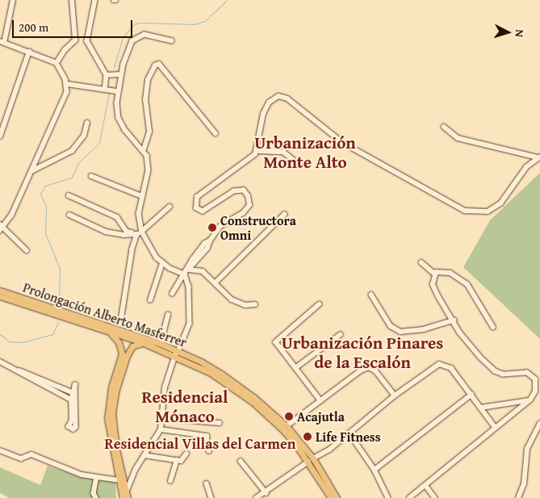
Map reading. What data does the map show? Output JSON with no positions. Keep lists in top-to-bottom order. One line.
{"streets":{"main road":["Prolongación Alberto Masferrer"]},"districts":["Urbanización Monte Alto","Urbanización Pinares de la Escalón","Residencial Mónaco","Residencial Villas del Carmen"],"places":["Constructora Omni","Acajutla","Life Fitness"],"scale_bar":"200 m","north":"right"}
